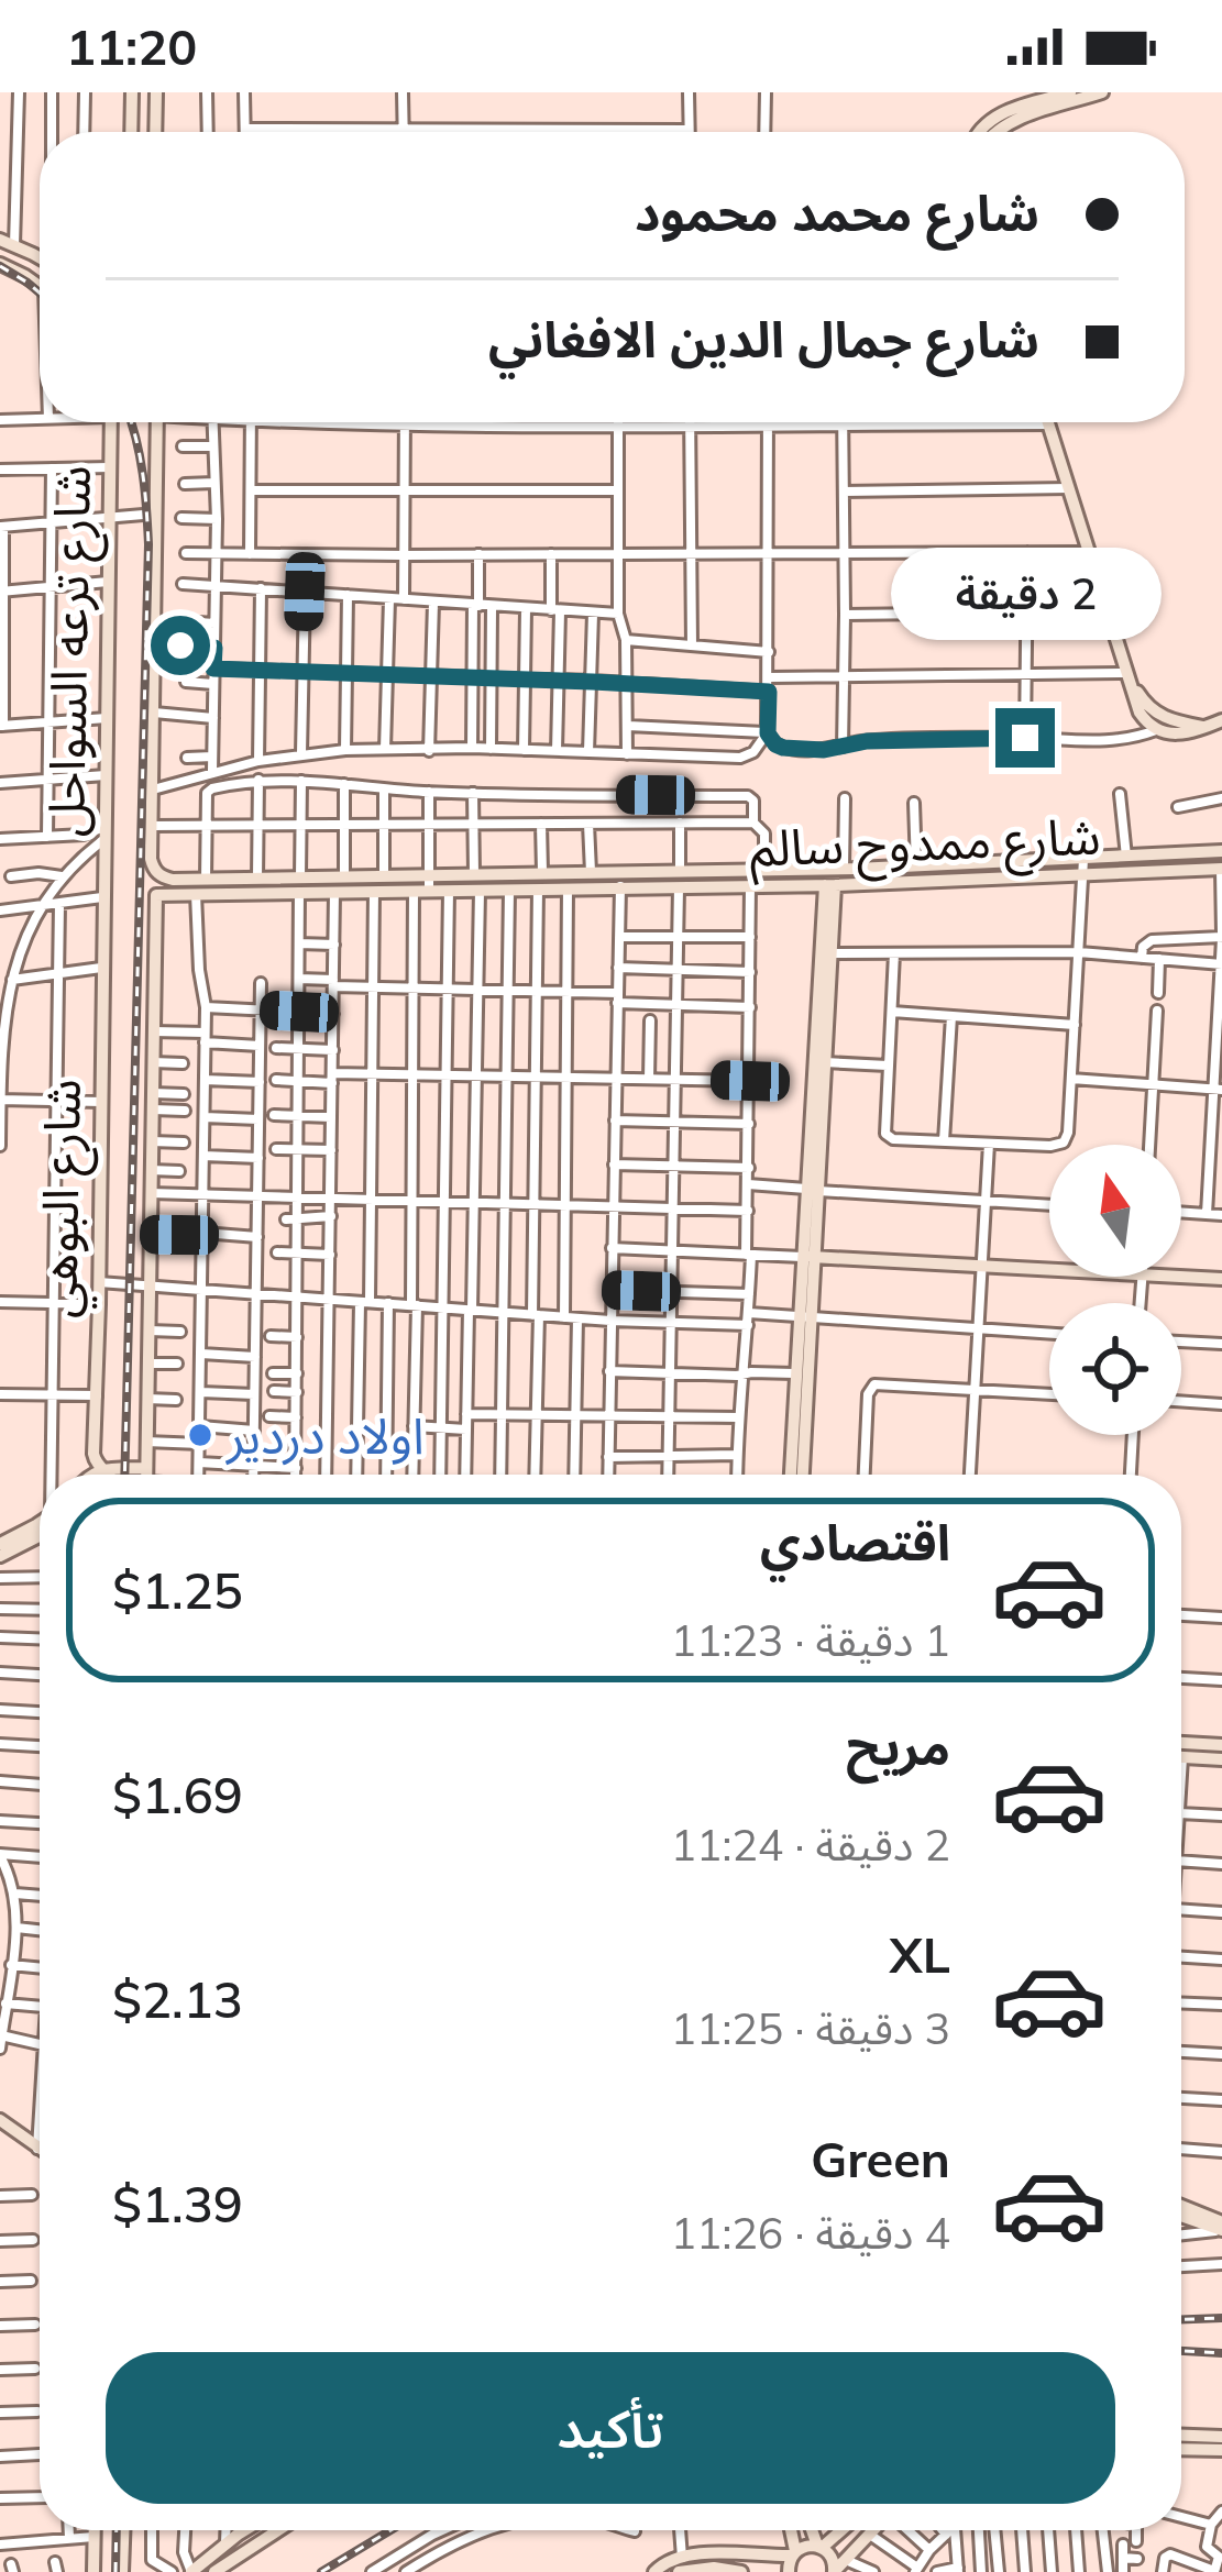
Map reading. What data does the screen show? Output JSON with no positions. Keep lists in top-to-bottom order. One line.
{"streets":{"main road":["شارع ترعه السواحل","شارع ممدوح سالم","شارع البوهي"]},"crossings":[["شارع ترعه السواحل","شارع ممدوح سالم"],["شارع ترعه السواحل","شارع البوهي"],["شارع ممدوح سالم","شارع البوهي"]],"places":["اولاد دردير"],"north":"top","page":{"status":"11:20","banner":["شارع محمد محمود","شارع جمال الدين الافغاني"],"bubble":"2 دقيقة","list":[{"name":"اقتصادي","note":"1 دقيقة · 11:23","value":"$1.25"},{"name":"مريح","note":"2 دقيقة · 11:24","value":"$1.69"},{"name":"XL","note":"3 دقيقة · 11:25","value":"$2.13"},{"name":"Green","note":"4 دقيقة · 11:26","value":"$1.39"}],"buttons":"تأكيد"}}
